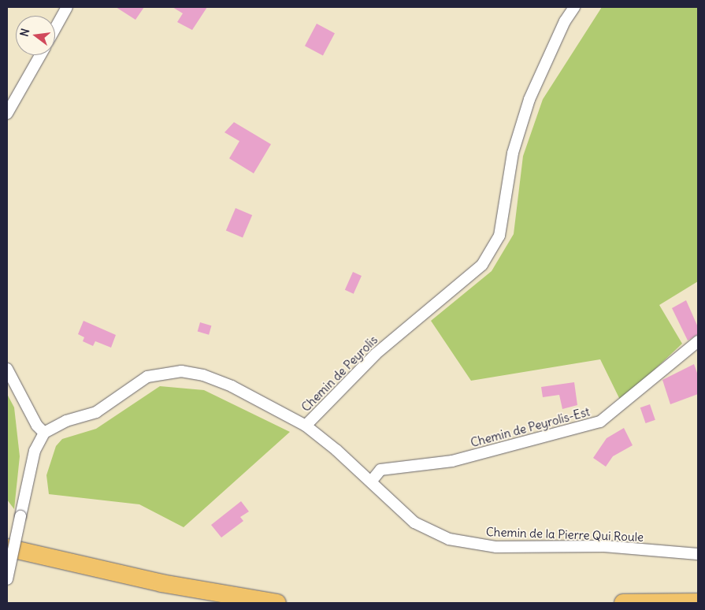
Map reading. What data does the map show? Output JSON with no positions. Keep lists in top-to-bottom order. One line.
{"streets":{"street":["Chemin de Peyrolis","Chemin de Peyrolis-Est","Chemin de la Pierre Qui Roule"]},"crossings":[["Chemin de Peyrolis","Chemin de la Pierre Qui Roule"],["Chemin de Peyrolis-Est","Chemin de la Pierre Qui Roule"]],"north":"left"}
